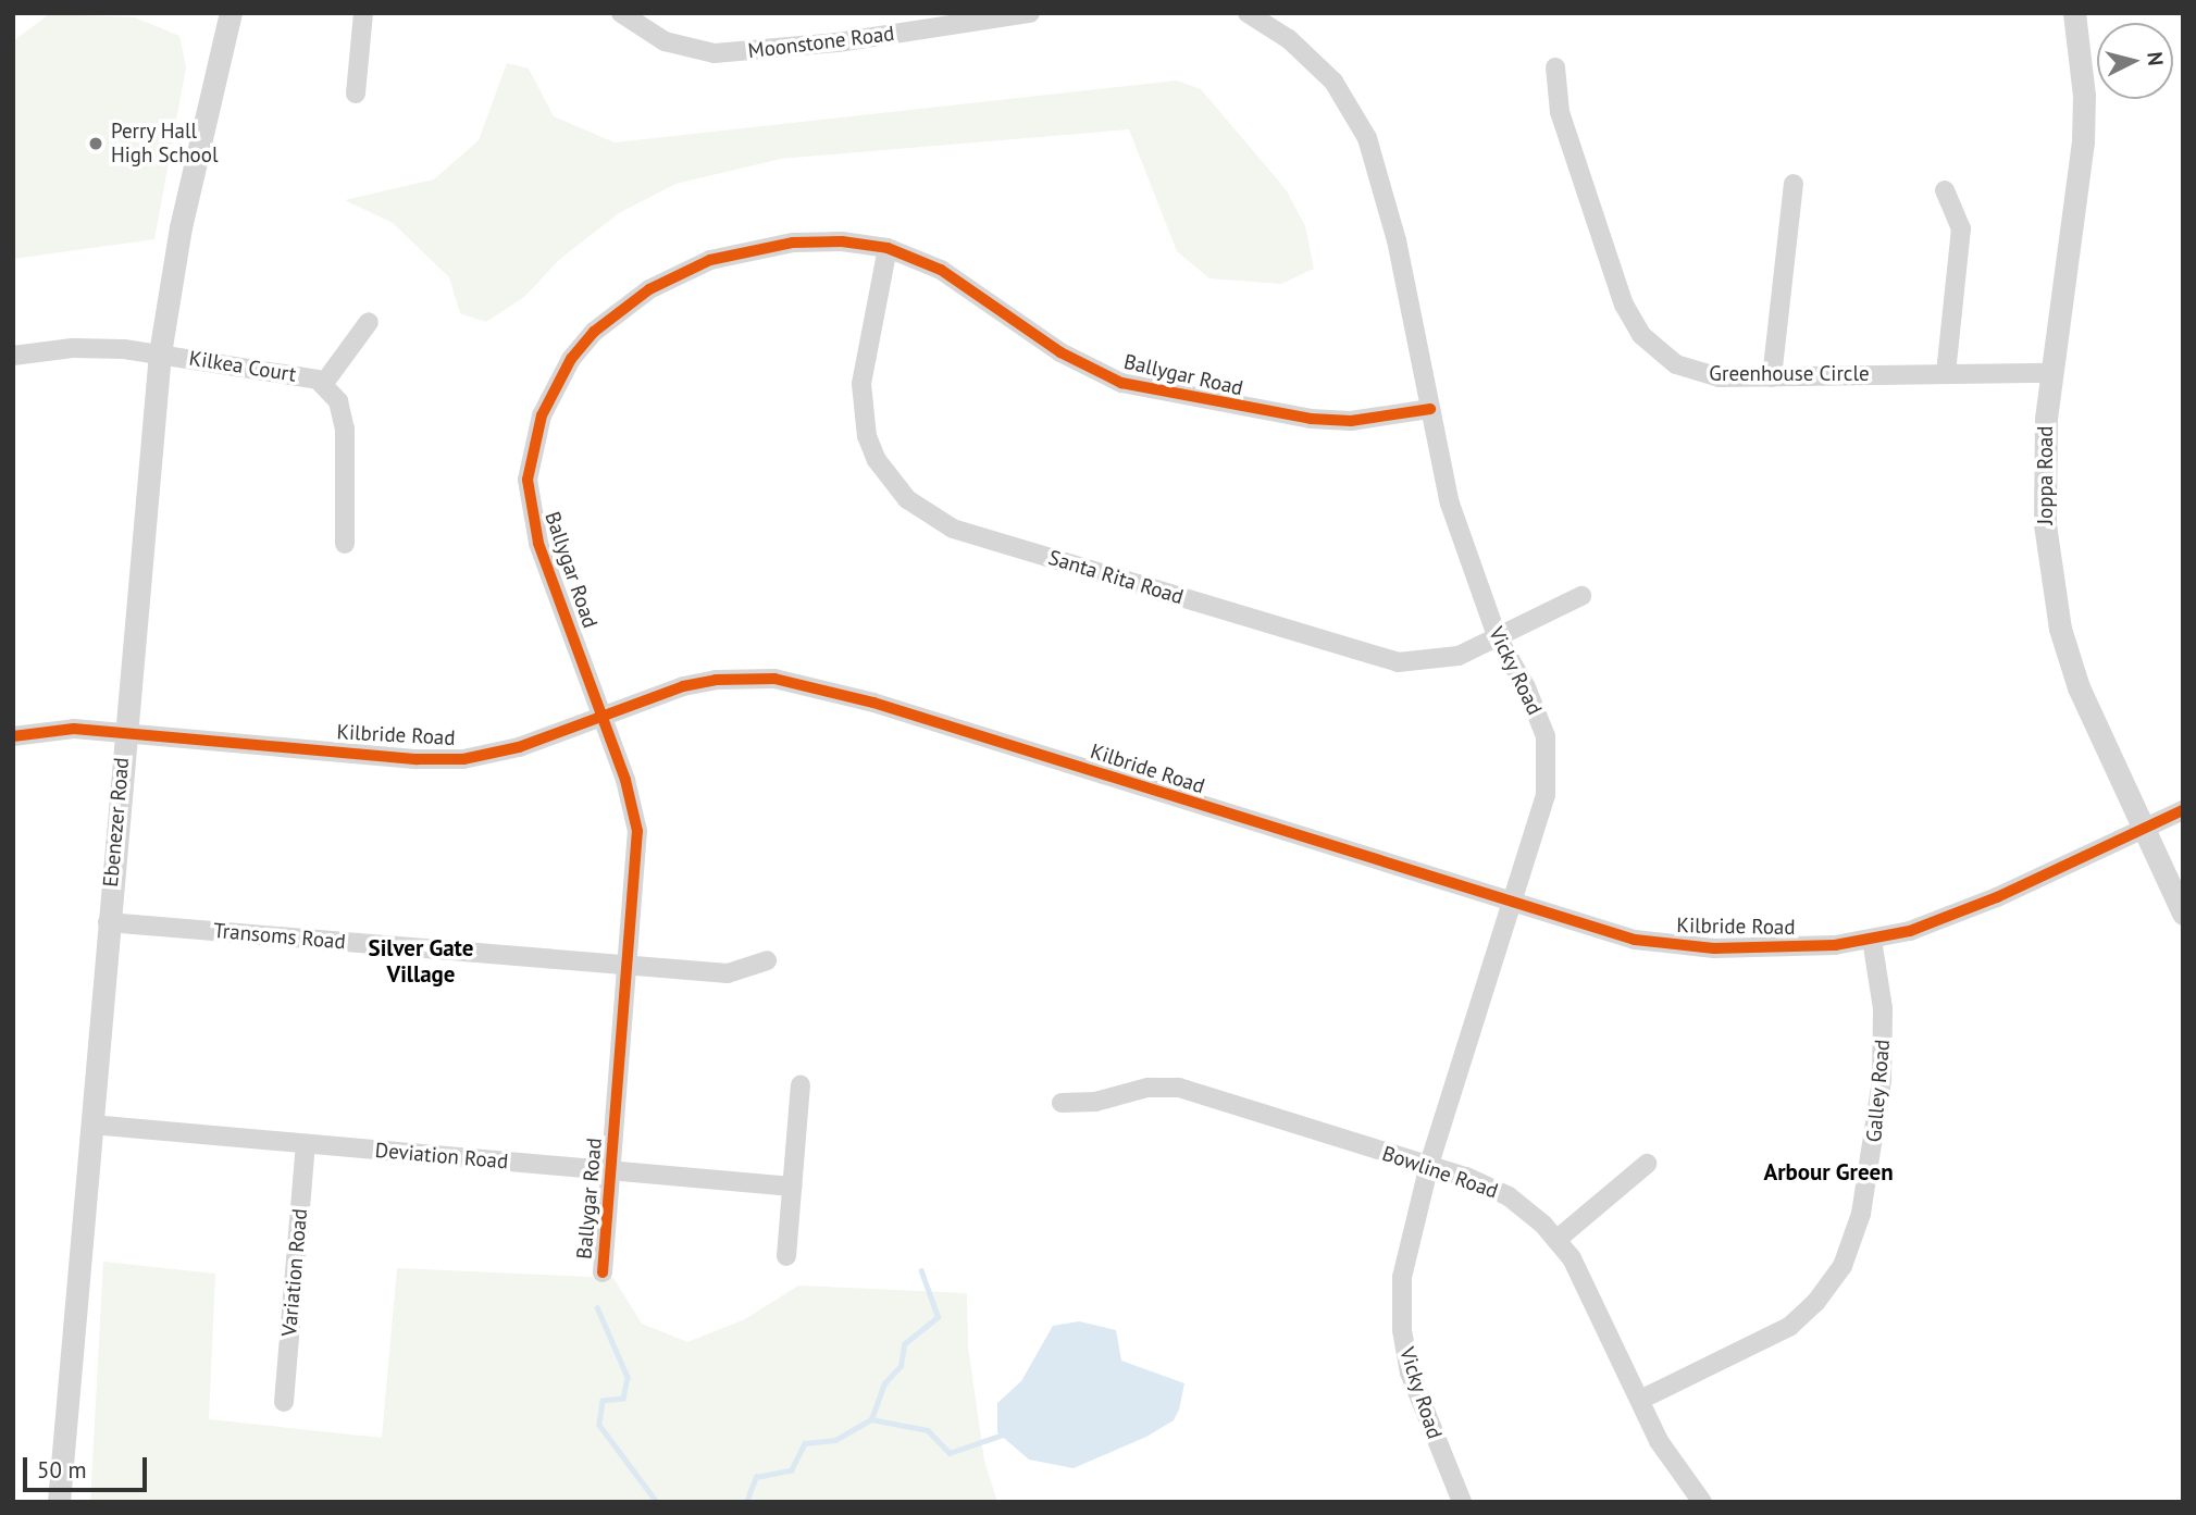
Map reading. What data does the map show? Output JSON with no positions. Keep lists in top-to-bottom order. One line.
{"streets":{"street":["Moonstone Road","Kilkea Court","Greenhouse Circle","Ballygar Road","Joppa Road","Santa Rita Road","Vicky Road","Kilbride Road","Ebenezer Road","Transoms Road","Galley Road","Deviation Road","Bowline Road","Variation Road"]},"crossings":[["Kilkea Court","Ebenezer Road"],["Greenhouse Circle","Joppa Road"],["Ballygar Road","Santa Rita Road"],["Ballygar Road","Vicky Road"],["Ballygar Road","Kilbride Road"],["Ballygar Road","Transoms Road"],["Ballygar Road","Deviation Road"],["Joppa Road","Kilbride Road"],["Santa Rita Road","Vicky Road"],["Vicky Road","Kilbride Road"],["Vicky Road","Bowline Road"],["Kilbride Road","Ebenezer Road"],["Kilbride Road","Galley Road"],["Ebenezer Road","Transoms Road"],["Ebenezer Road","Deviation Road"],["Galley Road","Bowline Road"],["Deviation Road","Variation Road"]],"districts":["Silver Gate Village","Arbour Green"],"places":["Perry Hall High School"],"scale_bar":"50 m","north":"right"}
